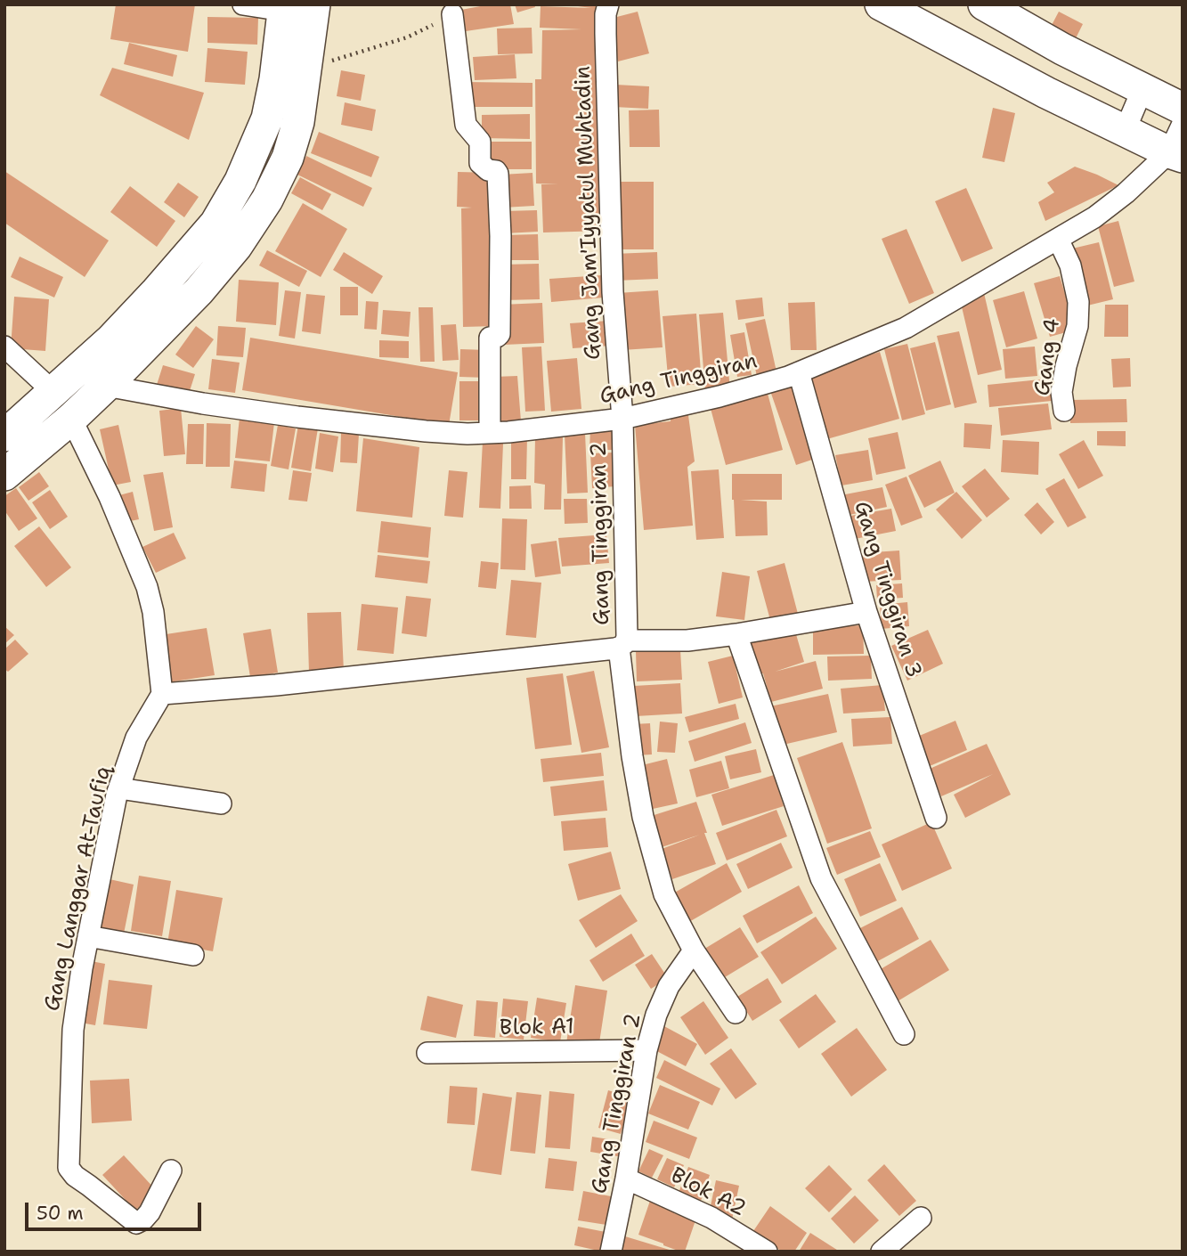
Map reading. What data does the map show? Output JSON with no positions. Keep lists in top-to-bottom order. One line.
{"streets":{"street":["Gang Jam'Iyyatul Muhtadin","Gang 4","Gang Tinggiran","Gang Tinggiran 2","Gang Tinggiran 3","Gang Langgar At-Taufiq","Blok A1","Blok A2"]},"crossings":[["Gang Jam'Iyyatul Muhtadin","Gang Tinggiran"],["Gang Jam'Iyyatul Muhtadin","Gang Tinggiran 2"],["Gang 4","Gang Tinggiran"],["Gang Tinggiran","Gang Tinggiran 2"],["Gang Tinggiran","Gang Tinggiran 3"],["Gang Tinggiran 2","Blok A1"],["Gang Tinggiran 2","Blok A2"]],"scale_bar":"50 m"}
